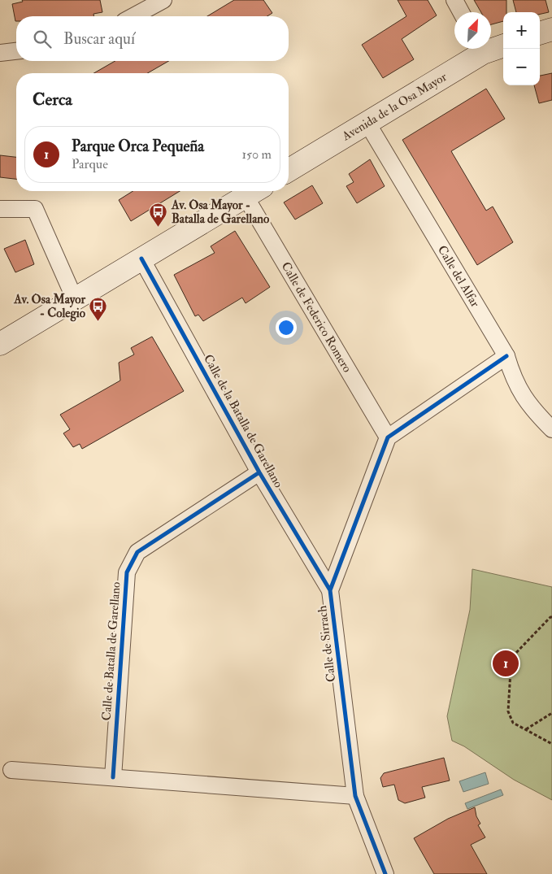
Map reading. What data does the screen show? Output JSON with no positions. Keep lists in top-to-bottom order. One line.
{"streets":{"main road":["Avenida de la Osa Mayor"],"street":["Calle del Alfar","Calle de Federico Romero","Calle de la Batalla de Garellano","Calle de Sirrach","Calle de Batalla de Garellano"]},"crossings":[["Avenida de la Osa Mayor","Calle del Alfar"],["Calle de Federico Romero","Calle de Sirrach"],["Calle de la Batalla de Garellano","Calle de Sirrach"],["Calle de la Batalla de Garellano","Calle de Batalla de Garellano"]],"places":{"bus stop":["Av. Osa Mayor - Batalla de Garellano","Av. Osa Mayor - Colegio"]},"north":"top right","page":{"map_buttons":["+","−"],"search":"Buscar aquí","heading":"Cerca","list":[{"mark":"1","name":"Parque Orca Pequeña","note":"Parque","value":"150 m"}],"pins":"1"}}
